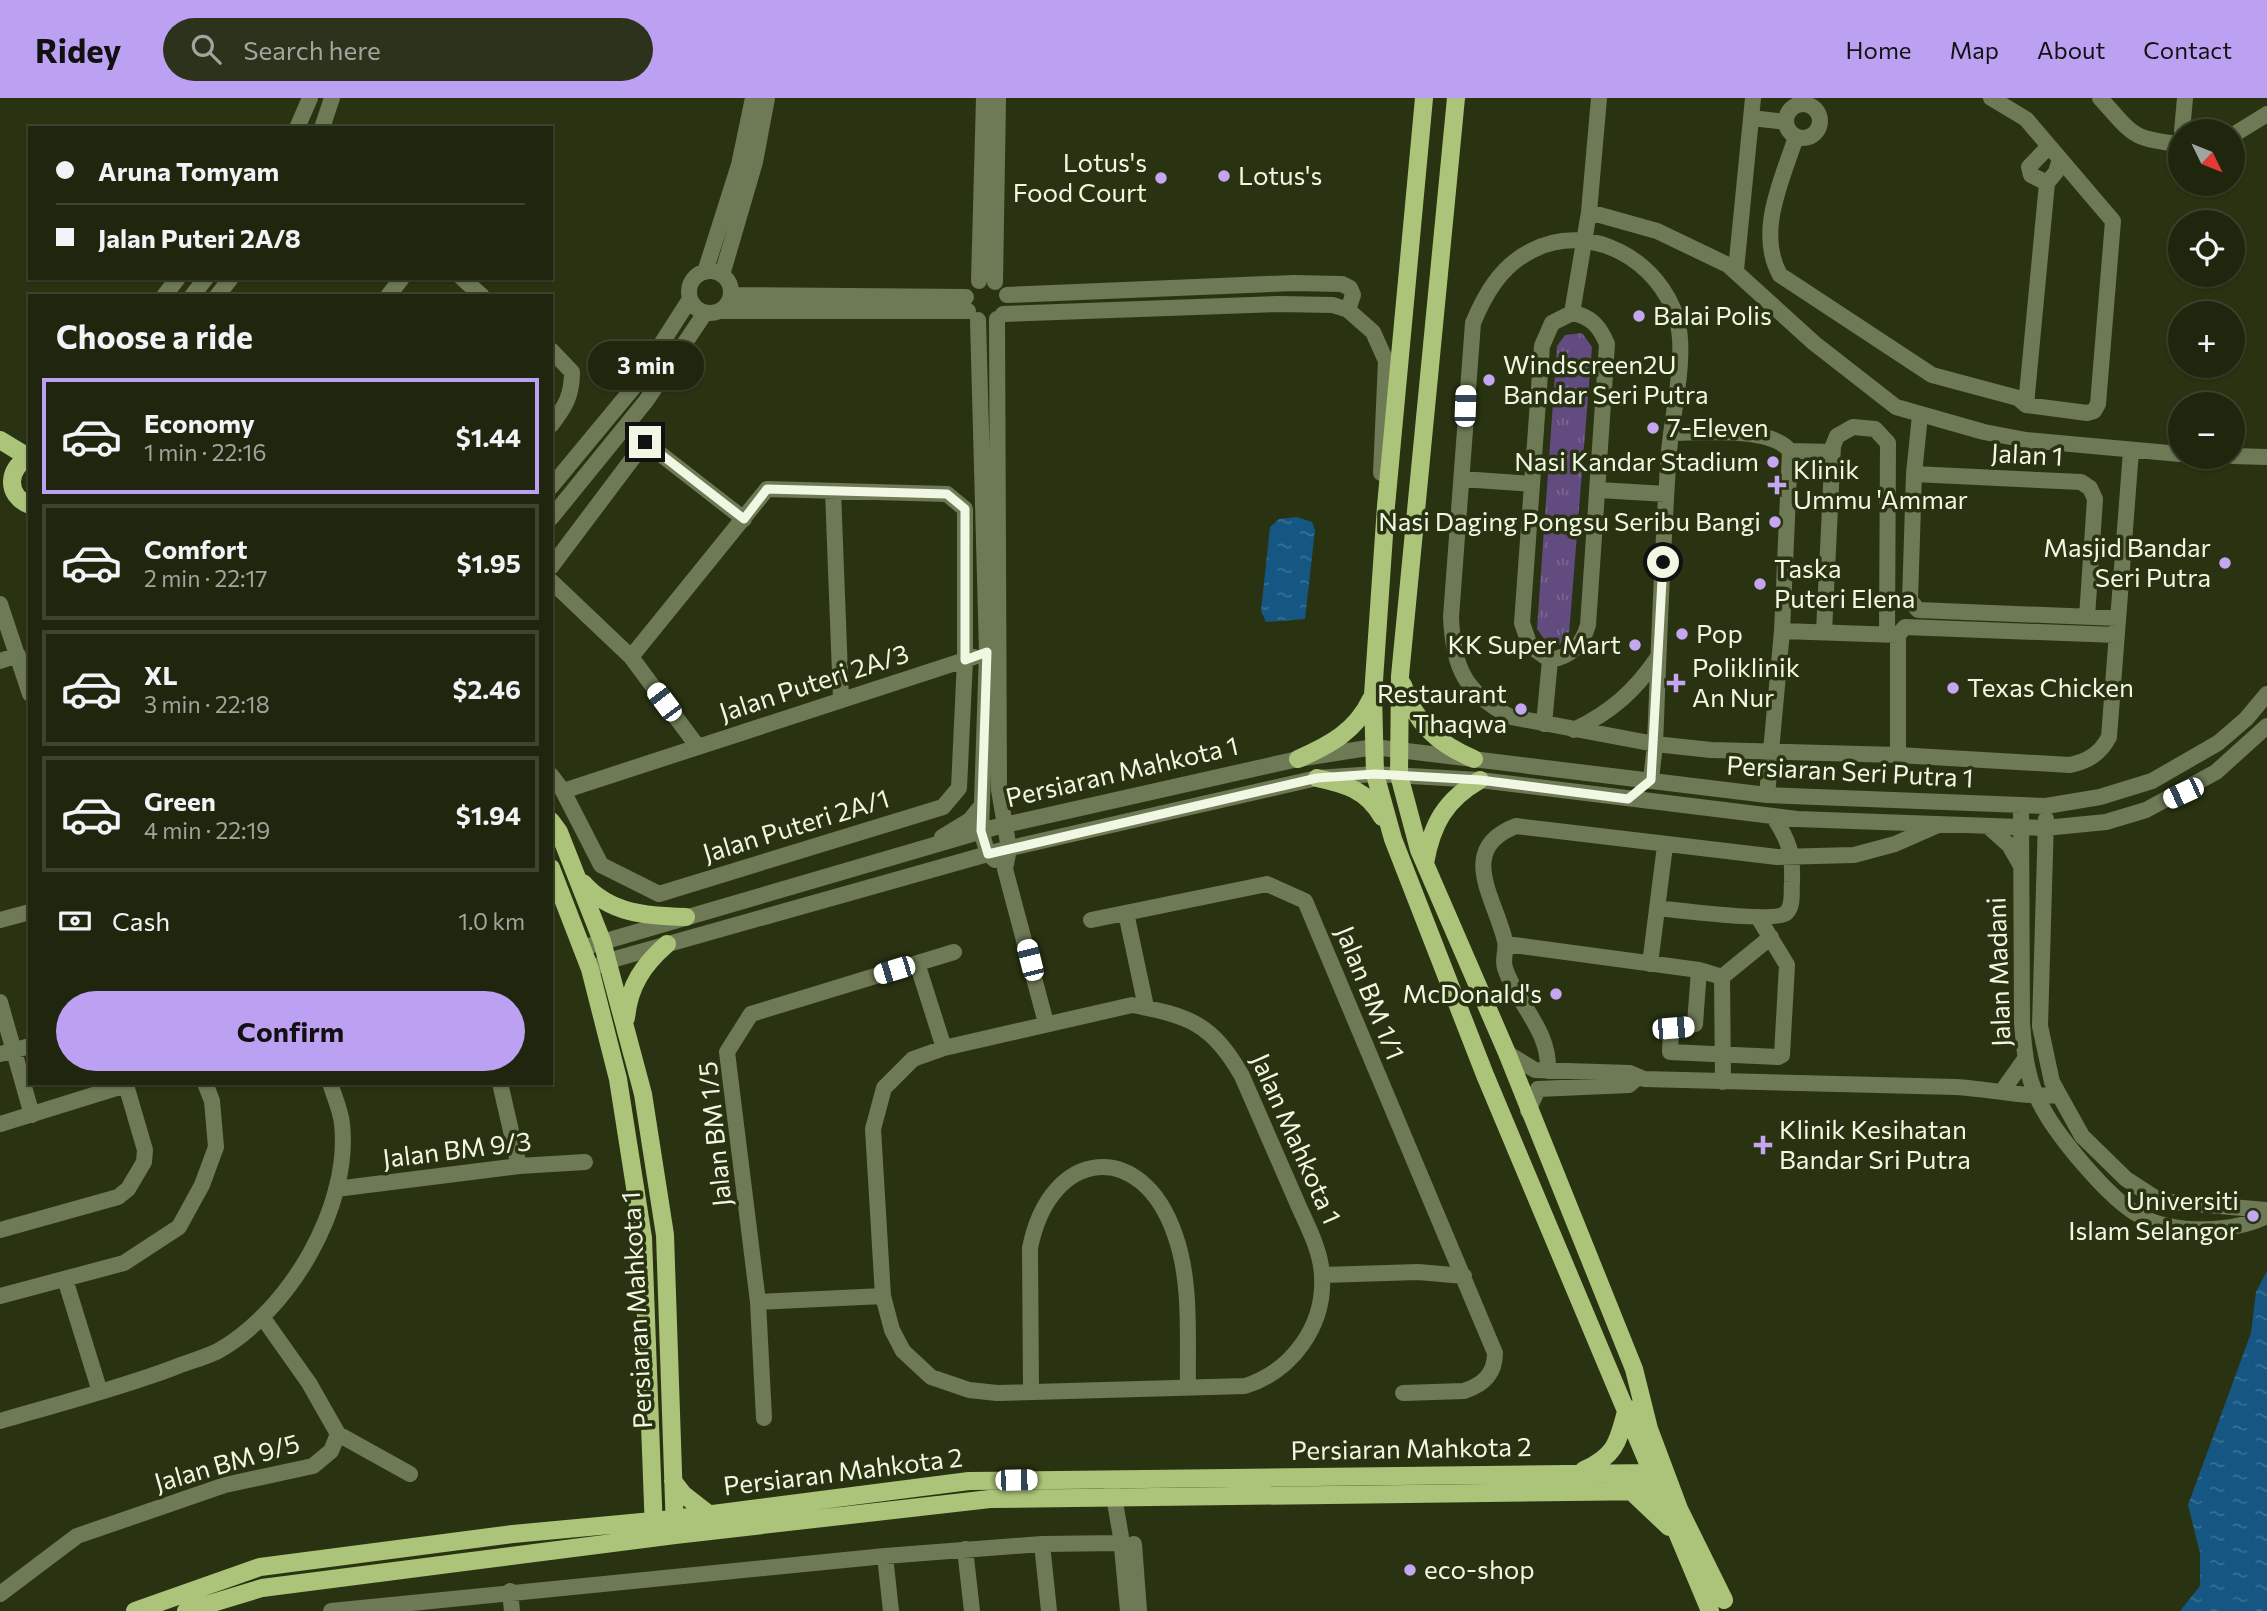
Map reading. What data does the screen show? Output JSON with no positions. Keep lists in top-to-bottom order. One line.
{"streets":{"main road":["Persiaran Mahkota 1","Persiaran Mahkota 2"],"street":["Jalan 1","Jalan Puteri 2A/3","Persiaran Seri Putra 1","Jalan Puteri 2A/1","Jalan Madani","Jalan BM 1/1","Jalan BM 1/5","Jalan Mahkota 1","Jalan BM 9/3","Jalan BM 9/5"]},"crossings":[["Jalan Puteri 2A/3","Jalan Puteri 2A/1"],["Persiaran Mahkota 1","Persiaran Seri Putra 1"],["Persiaran Mahkota 1","Persiaran Mahkota 2"],["Persiaran Seri Putra 1","Jalan Madani"]],"places":{"other":["Lotus's","Lotus's Food Court","Balai Polis","Windscreen2U Bandar Seri Putra","7-Eleven","Nasi Kandar Stadium","Nasi Daging Pongsu Seribu Bangi","Masjid Bandar Seri Putra","Taska Puteri Elena","Pop","KK Super Mart","Texas Chicken","Restaurant Thaqwa","McDonald's","Universiti Islam Selangor","eco-shop"],"health":["Klinik Ummu 'Ammar","Poliklinik An Nur","Klinik Kesihatan Bandar Sri Putra"]},"north":"bottom right","page":{"header":"Ridey","search":"Search here","nav":["Home","Map","About","Contact"],"map_buttons":["+","−"],"banner":["Aruna Tomyam","Jalan Puteri 2A/8"],"heading":"Choose a ride","bubble":"3 min","list":[{"name":"Economy","note":"1 min · 22:16","value":"$1.44"},{"name":"Comfort","note":"2 min · 22:17","value":"$1.95"},{"name":"XL","note":"3 min · 22:18","value":"$2.46"},{"name":"Green","note":"4 min · 22:19","value":"$1.94"}],"pay":["Cash","1.0 km"],"buttons":"Confirm"}}
